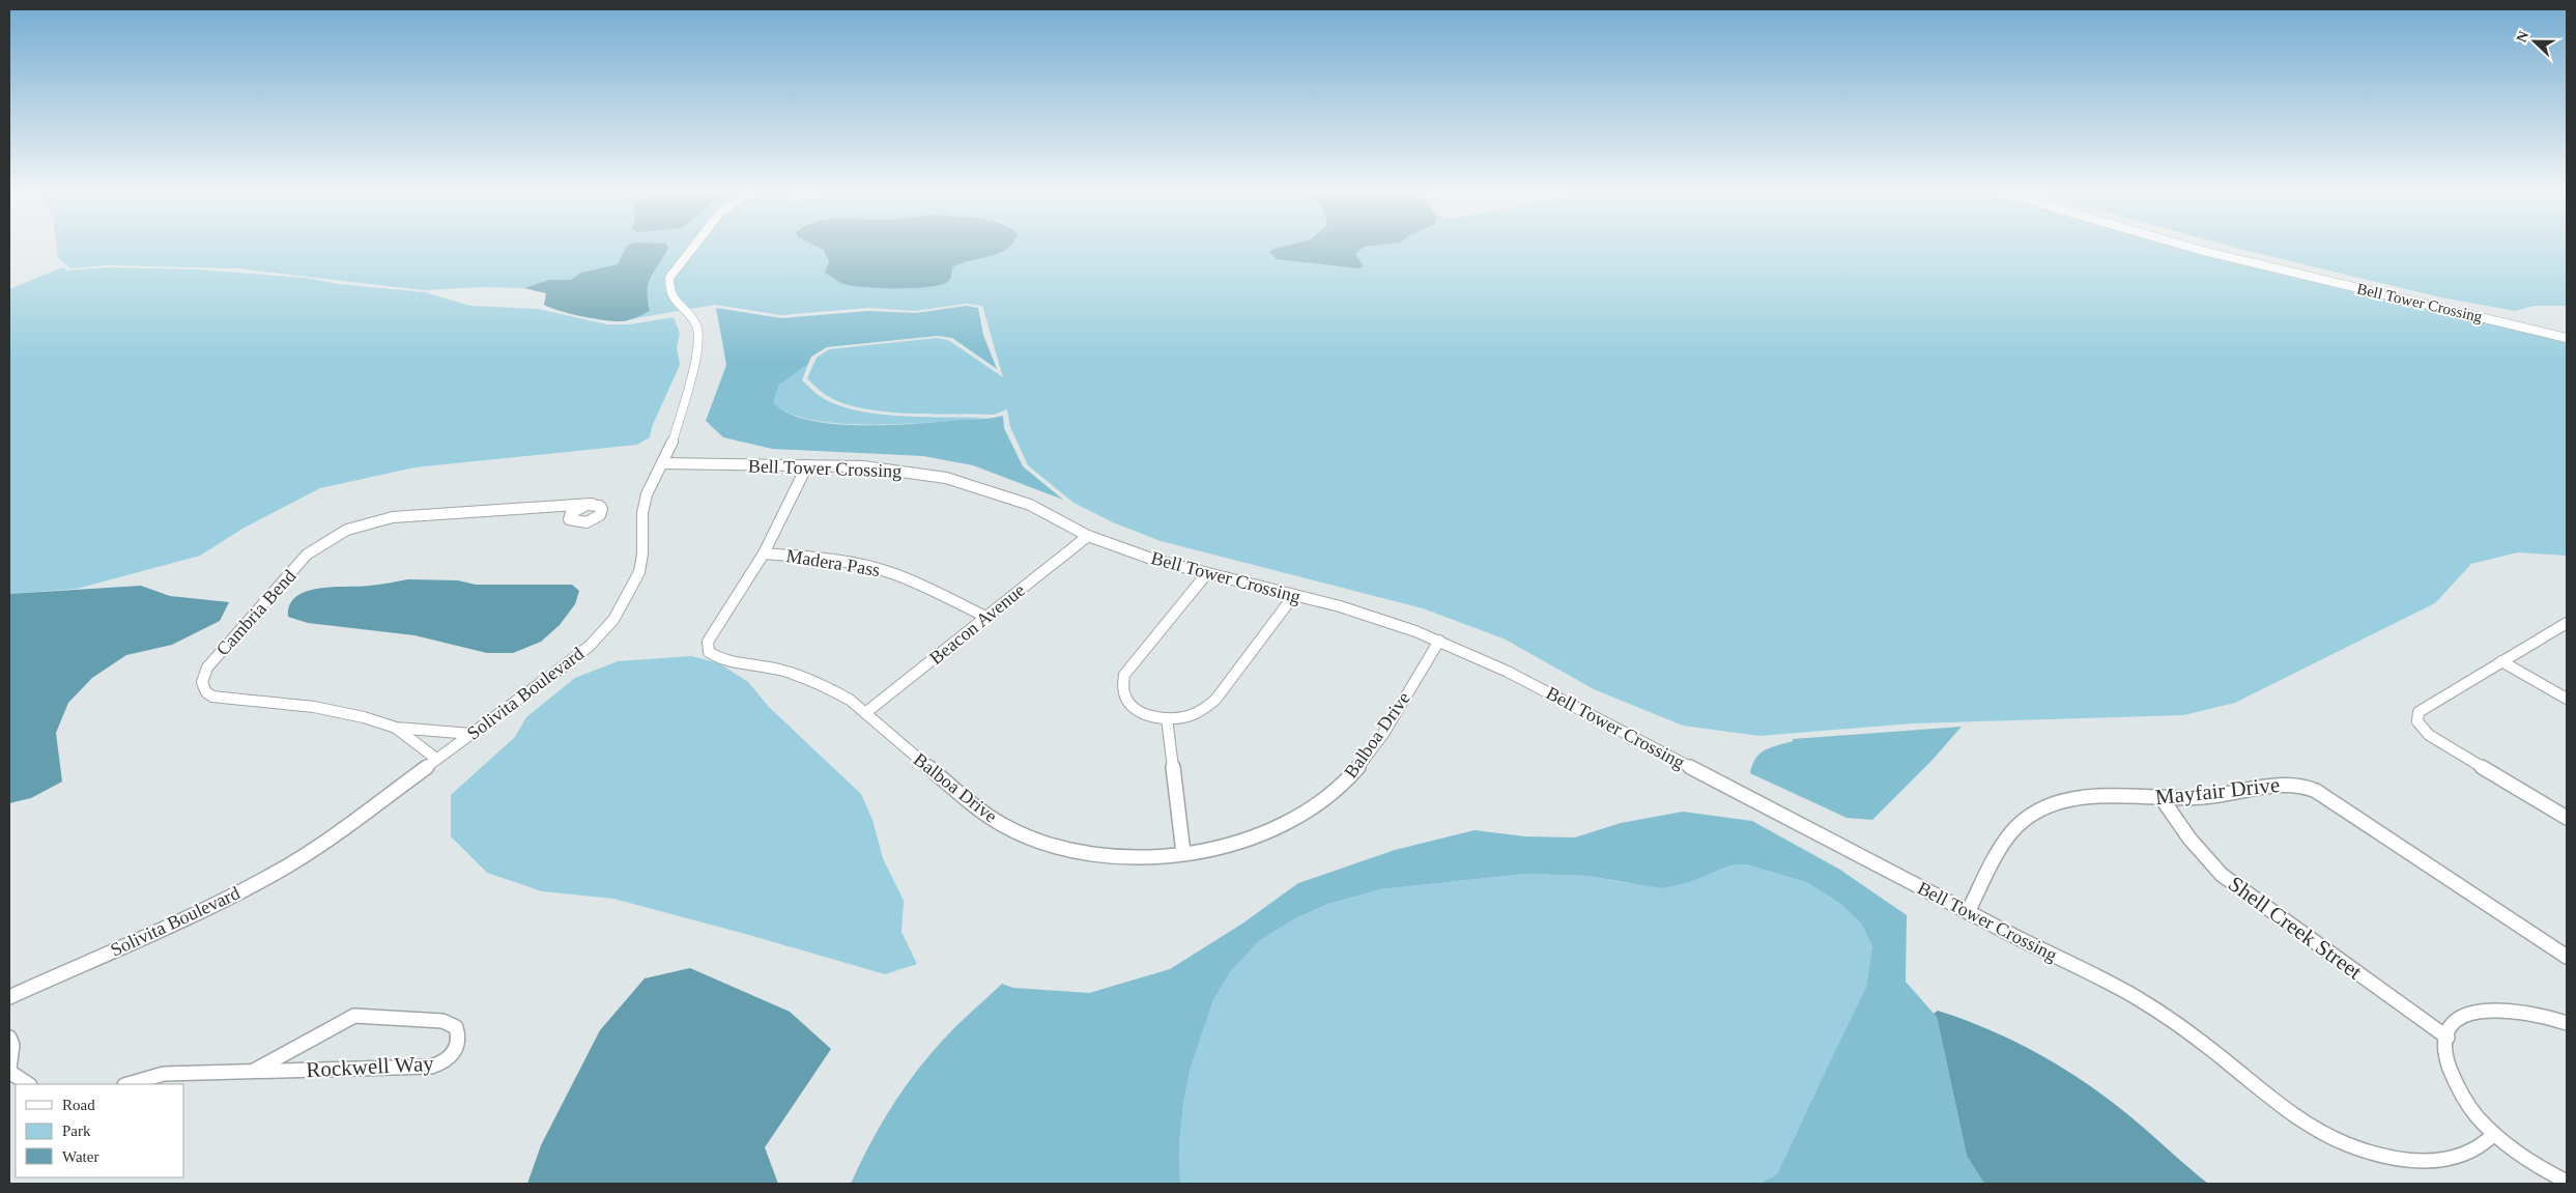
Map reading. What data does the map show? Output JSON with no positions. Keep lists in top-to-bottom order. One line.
{"streets":{"street":["Bell Tower Crossing","Madera Pass","Cambria Bend","Beacon Avenue","Solivita Boulevard","Balboa Drive","Mayfair Drive","Shell Creek Street","Rockwell Way"]},"crossings":[["Bell Tower Crossing","Beacon Avenue"],["Bell Tower Crossing","Solivita Boulevard"],["Bell Tower Crossing","Balboa Drive"],["Bell Tower Crossing","Mayfair Drive"],["Madera Pass","Beacon Avenue"],["Madera Pass","Balboa Drive"],["Cambria Bend","Solivita Boulevard"],["Beacon Avenue","Balboa Drive"],["Mayfair Drive","Shell Creek Street"]],"legend":["Road","Park","Water"],"north":"left"}
